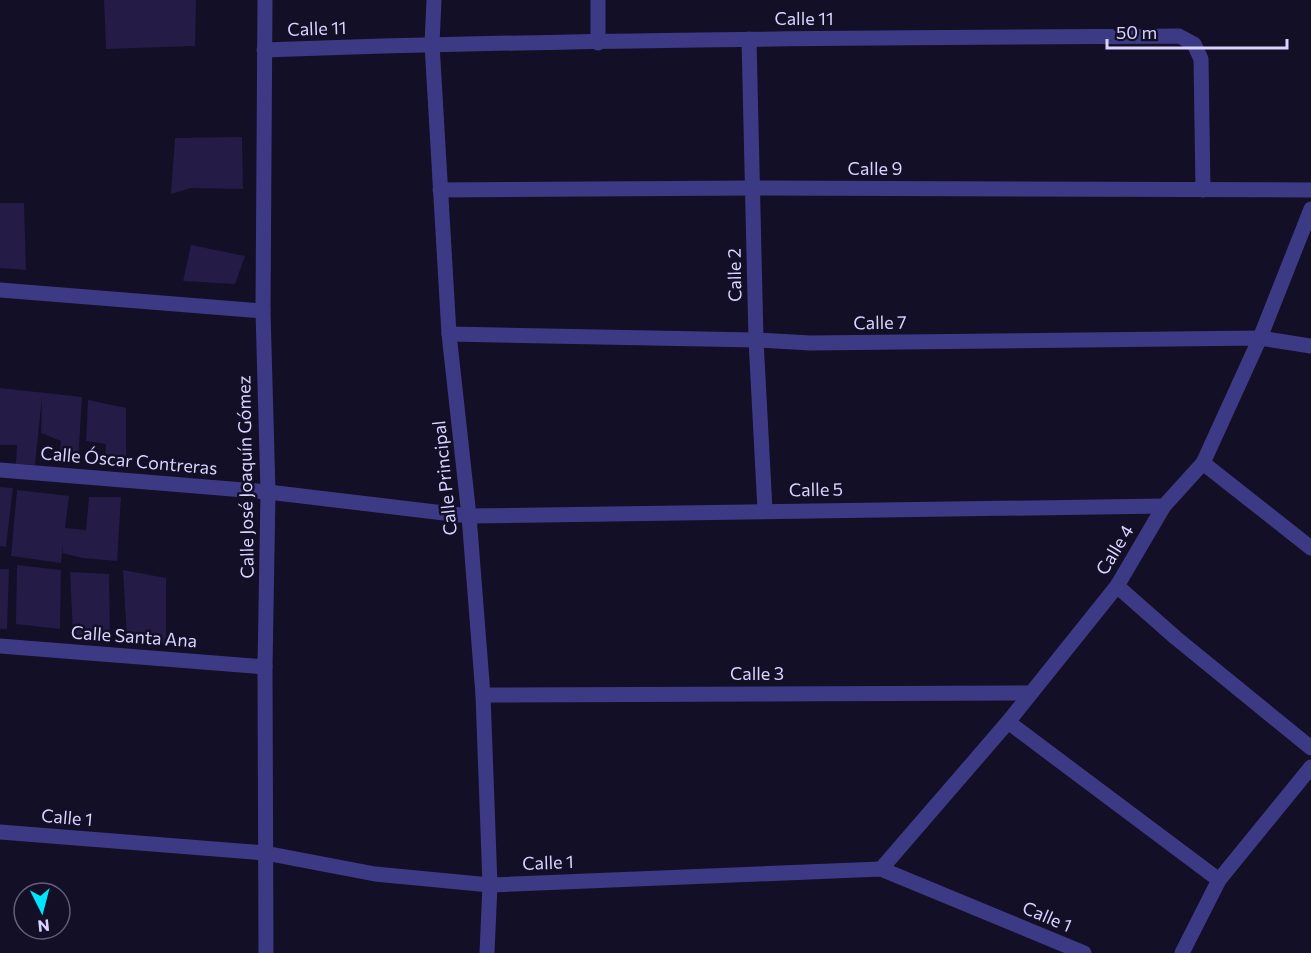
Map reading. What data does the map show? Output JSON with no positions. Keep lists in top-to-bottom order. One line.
{"streets":{"street":["Calle 11","Calle 9","Calle 2","Calle 7","Calle Óscar Contreras","Calle José Joaquín Gómez","Calle Principal","Calle 5","Calle 4","Calle Santa Ana","Calle 3","Calle 1"]},"crossings":[["Calle 11","Calle 9"],["Calle 11","Calle 2"],["Calle 11","Calle José Joaquín Gómez"],["Calle 11","Calle Principal"],["Calle 9","Calle 2"],["Calle 9","Calle Principal"],["Calle 2","Calle 7"],["Calle 2","Calle 5"],["Calle 7","Calle Principal"],["Calle 7","Calle 4"],["Calle Óscar Contreras","Calle José Joaquín Gómez"],["Calle Óscar Contreras","Calle Principal"],["Calle Óscar Contreras","Calle 5"],["Calle José Joaquín Gómez","Calle Santa Ana"],["Calle José Joaquín Gómez","Calle 1"],["Calle Principal","Calle 5"],["Calle Principal","Calle 3"],["Calle Principal","Calle 1"],["Calle 5","Calle 4"],["Calle 4","Calle 3"],["Calle 4","Calle 1"]],"scale_bar":"50 m","north":"bottom"}
